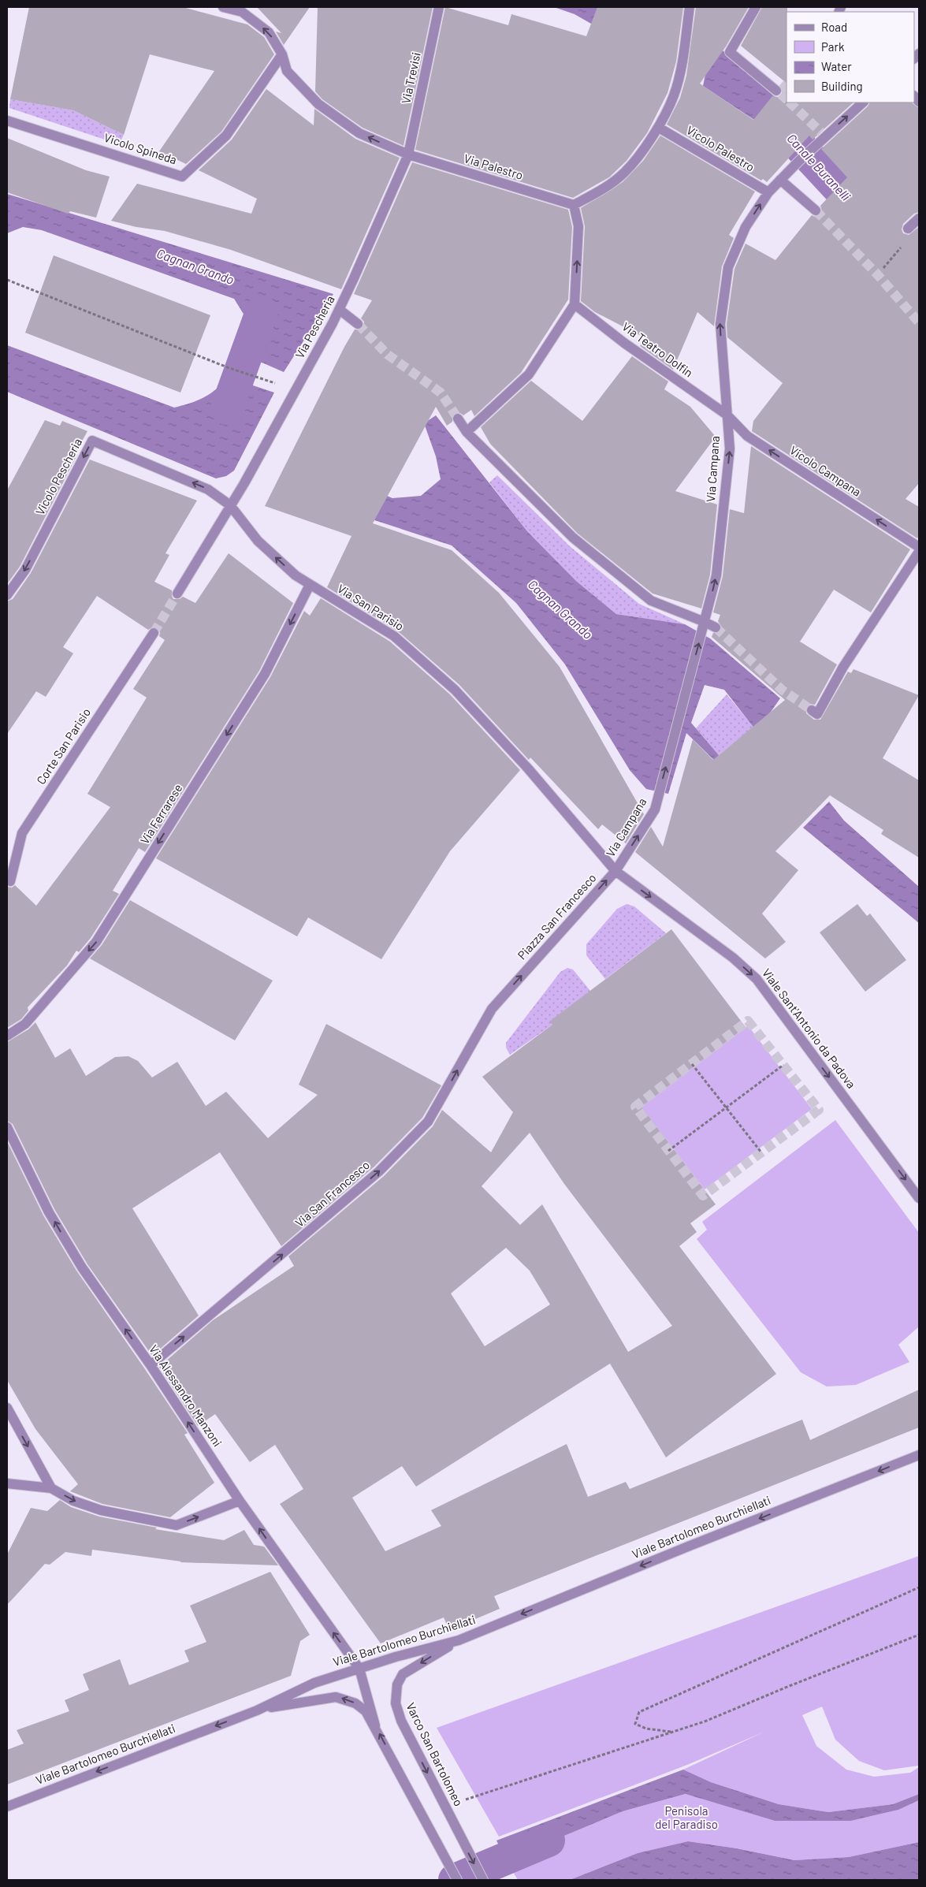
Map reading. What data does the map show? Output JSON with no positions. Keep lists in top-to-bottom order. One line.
{"streets":{"street":["Via Trevisi","Vicolo Spineda","Vicolo Palestro","Via Palestro","Via Pescheria","Via Teatro Dolfin","Via Campana","Vicolo Campana","Vicolo Pescheria","Via San Parisio","Corte San Parisio","Via Ferrarese","Piazza San Francesco","Viale Sant'Antonio da Padova","Via San Francesco","Via Alessandro Manzoni","Viale Bartolomeo Burchiellati","Varco San Bartolomeo"]},"crossings":[["Via Trevisi","Via Palestro"],["Via Trevisi","Via Pescheria"],["Vicolo Spineda","Via Palestro"],["Vicolo Palestro","Via Campana"],["Via Palestro","Via Pescheria"],["Via Pescheria","Vicolo Pescheria"],["Via Pescheria","Via San Parisio"],["Via Teatro Dolfin","Via Campana"],["Via Teatro Dolfin","Vicolo Campana"],["Via Campana","Vicolo Campana"],["Via Campana","Via San Parisio"],["Via Campana","Piazza San Francesco"],["Via Campana","Viale Sant'Antonio da Padova"],["Vicolo Pescheria","Via San Parisio"],["Via San Parisio","Via Ferrarese"],["Via San Parisio","Piazza San Francesco"],["Via San Parisio","Viale Sant'Antonio da Padova"],["Piazza San Francesco","Viale Sant'Antonio da Padova"],["Piazza San Francesco","Via San Francesco"],["Via San Francesco","Via Alessandro Manzoni"],["Via Alessandro Manzoni","Viale Bartolomeo Burchiellati"],["Viale Bartolomeo Burchiellati","Varco San Bartolomeo"]],"one_way":["Via Palestro","Via Campana","Vicolo Campana","Via Ferrarese","Piazza San Francesco","Viale Sant'Antonio da Padova","Via San Francesco","Via Alessandro Manzoni","Viale Bartolomeo Burchiellati"],"water":["Canale Buranelli","Cagnan Grando"],"parks":["Penisola del Paradiso"],"legend":["Road","Park","Water","Building"]}
